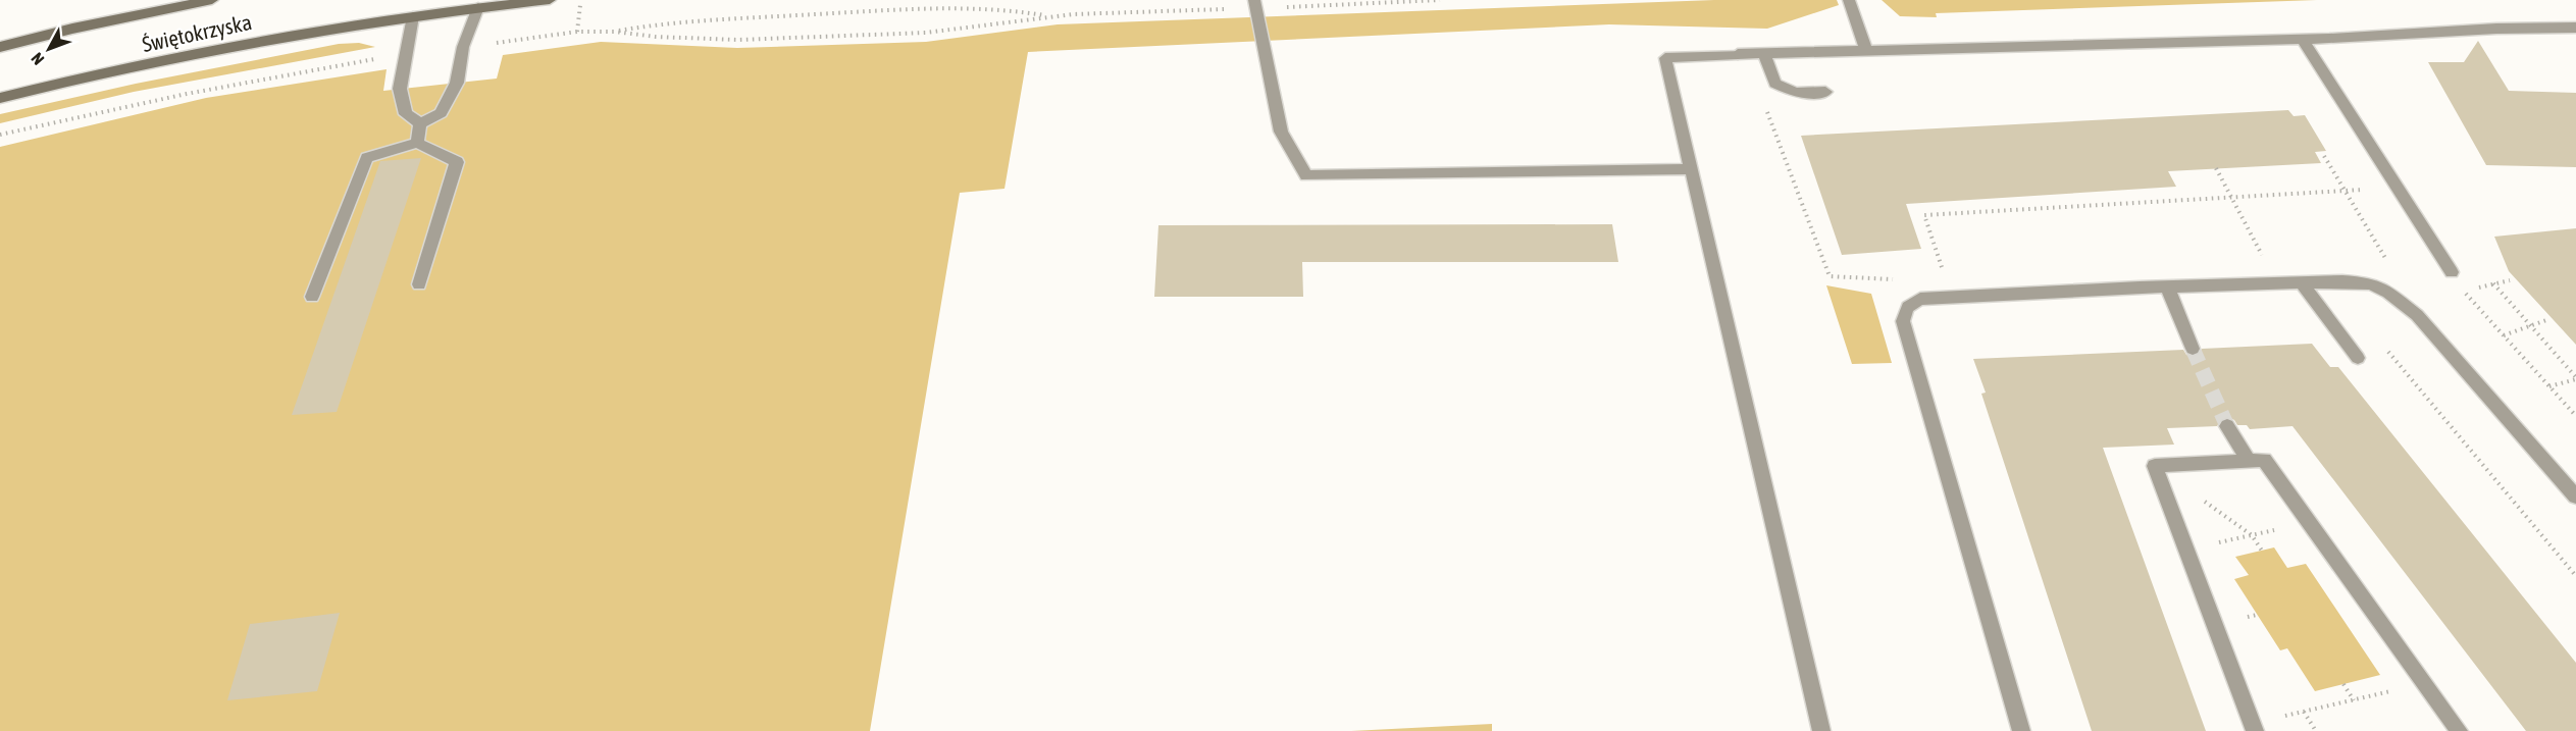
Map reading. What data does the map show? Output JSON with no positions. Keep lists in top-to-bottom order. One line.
{"streets":{"main road":["Świętokrzyska"]},"north":"bottom left"}
